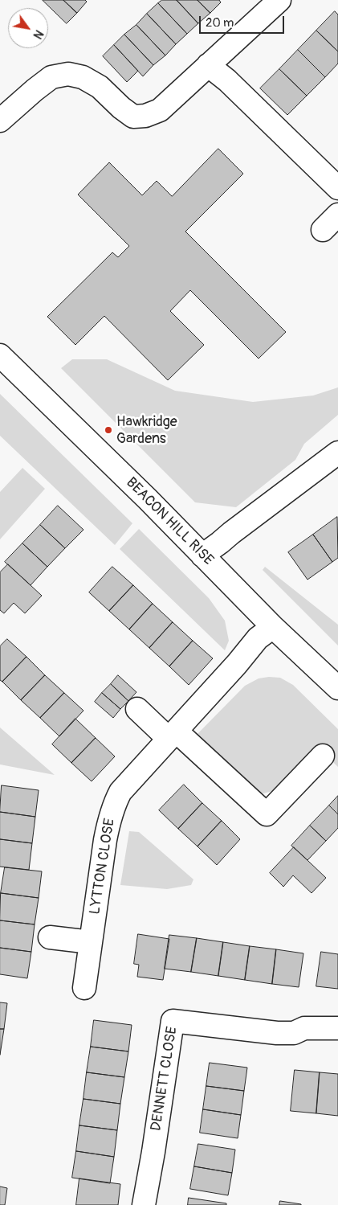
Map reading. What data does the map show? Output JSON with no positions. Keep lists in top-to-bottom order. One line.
{"streets":{"street":["BEACON HILL RISE","LYTTON CLOSE","DENNETT CLOSE"]},"crossings":[["BEACON HILL RISE","LYTTON CLOSE"]],"places":["Hawkridge Gardens"],"scale_bar":"20 m","north":"bottom right"}
